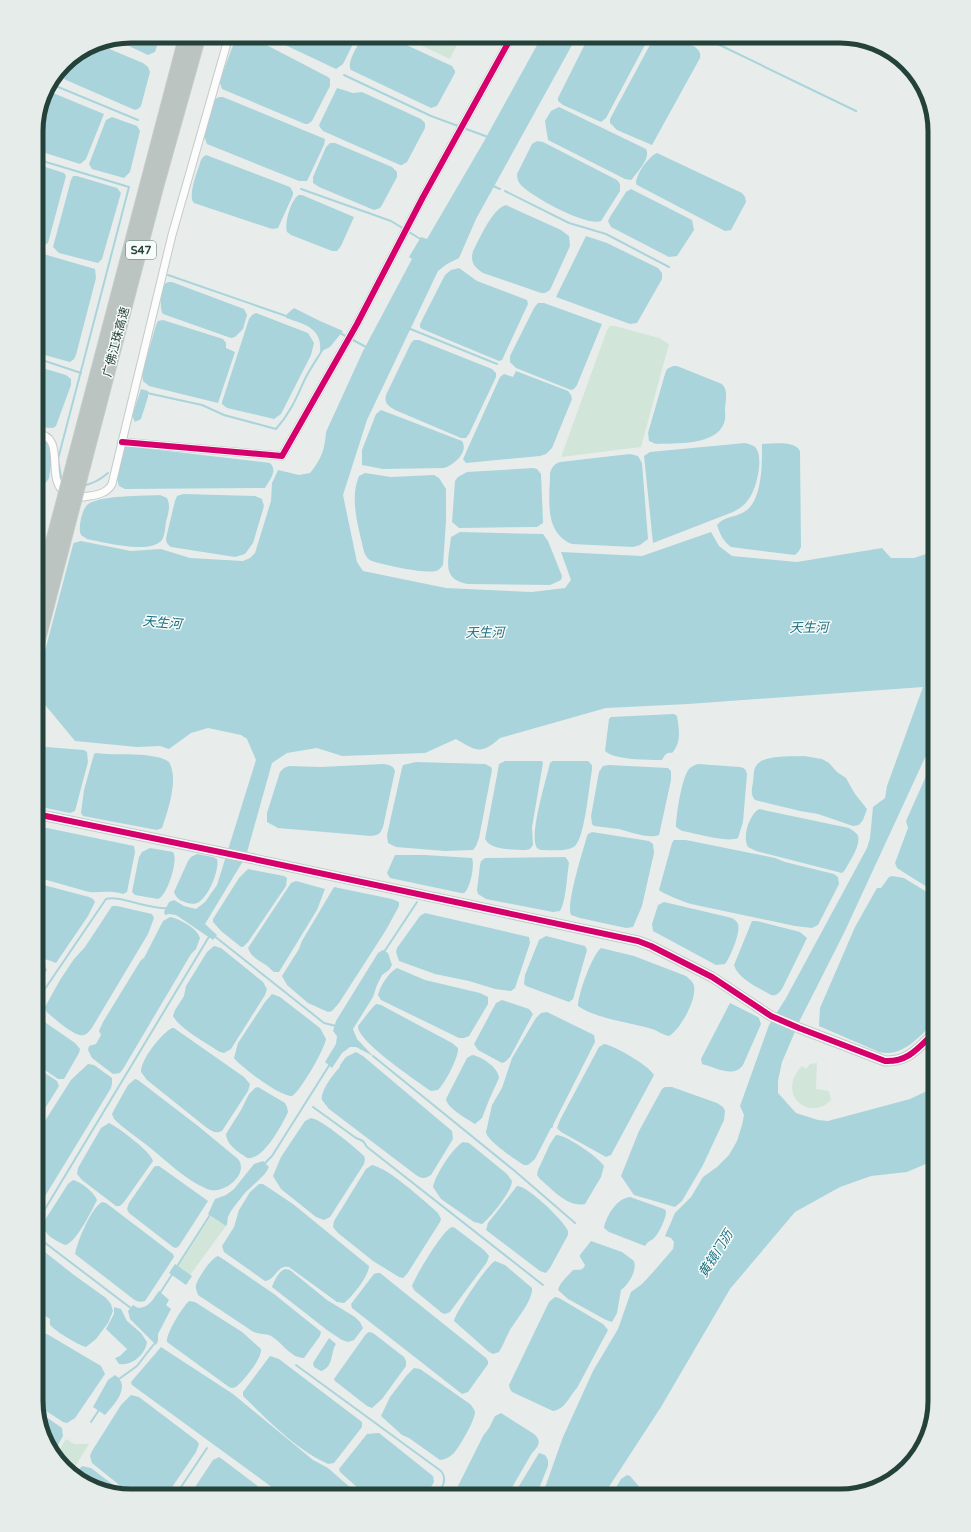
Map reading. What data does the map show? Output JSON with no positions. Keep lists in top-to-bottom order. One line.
{"streets":{"highway":["S47","广佛江珠高速"]},"water":["天生河","黄镜门沥"]}
